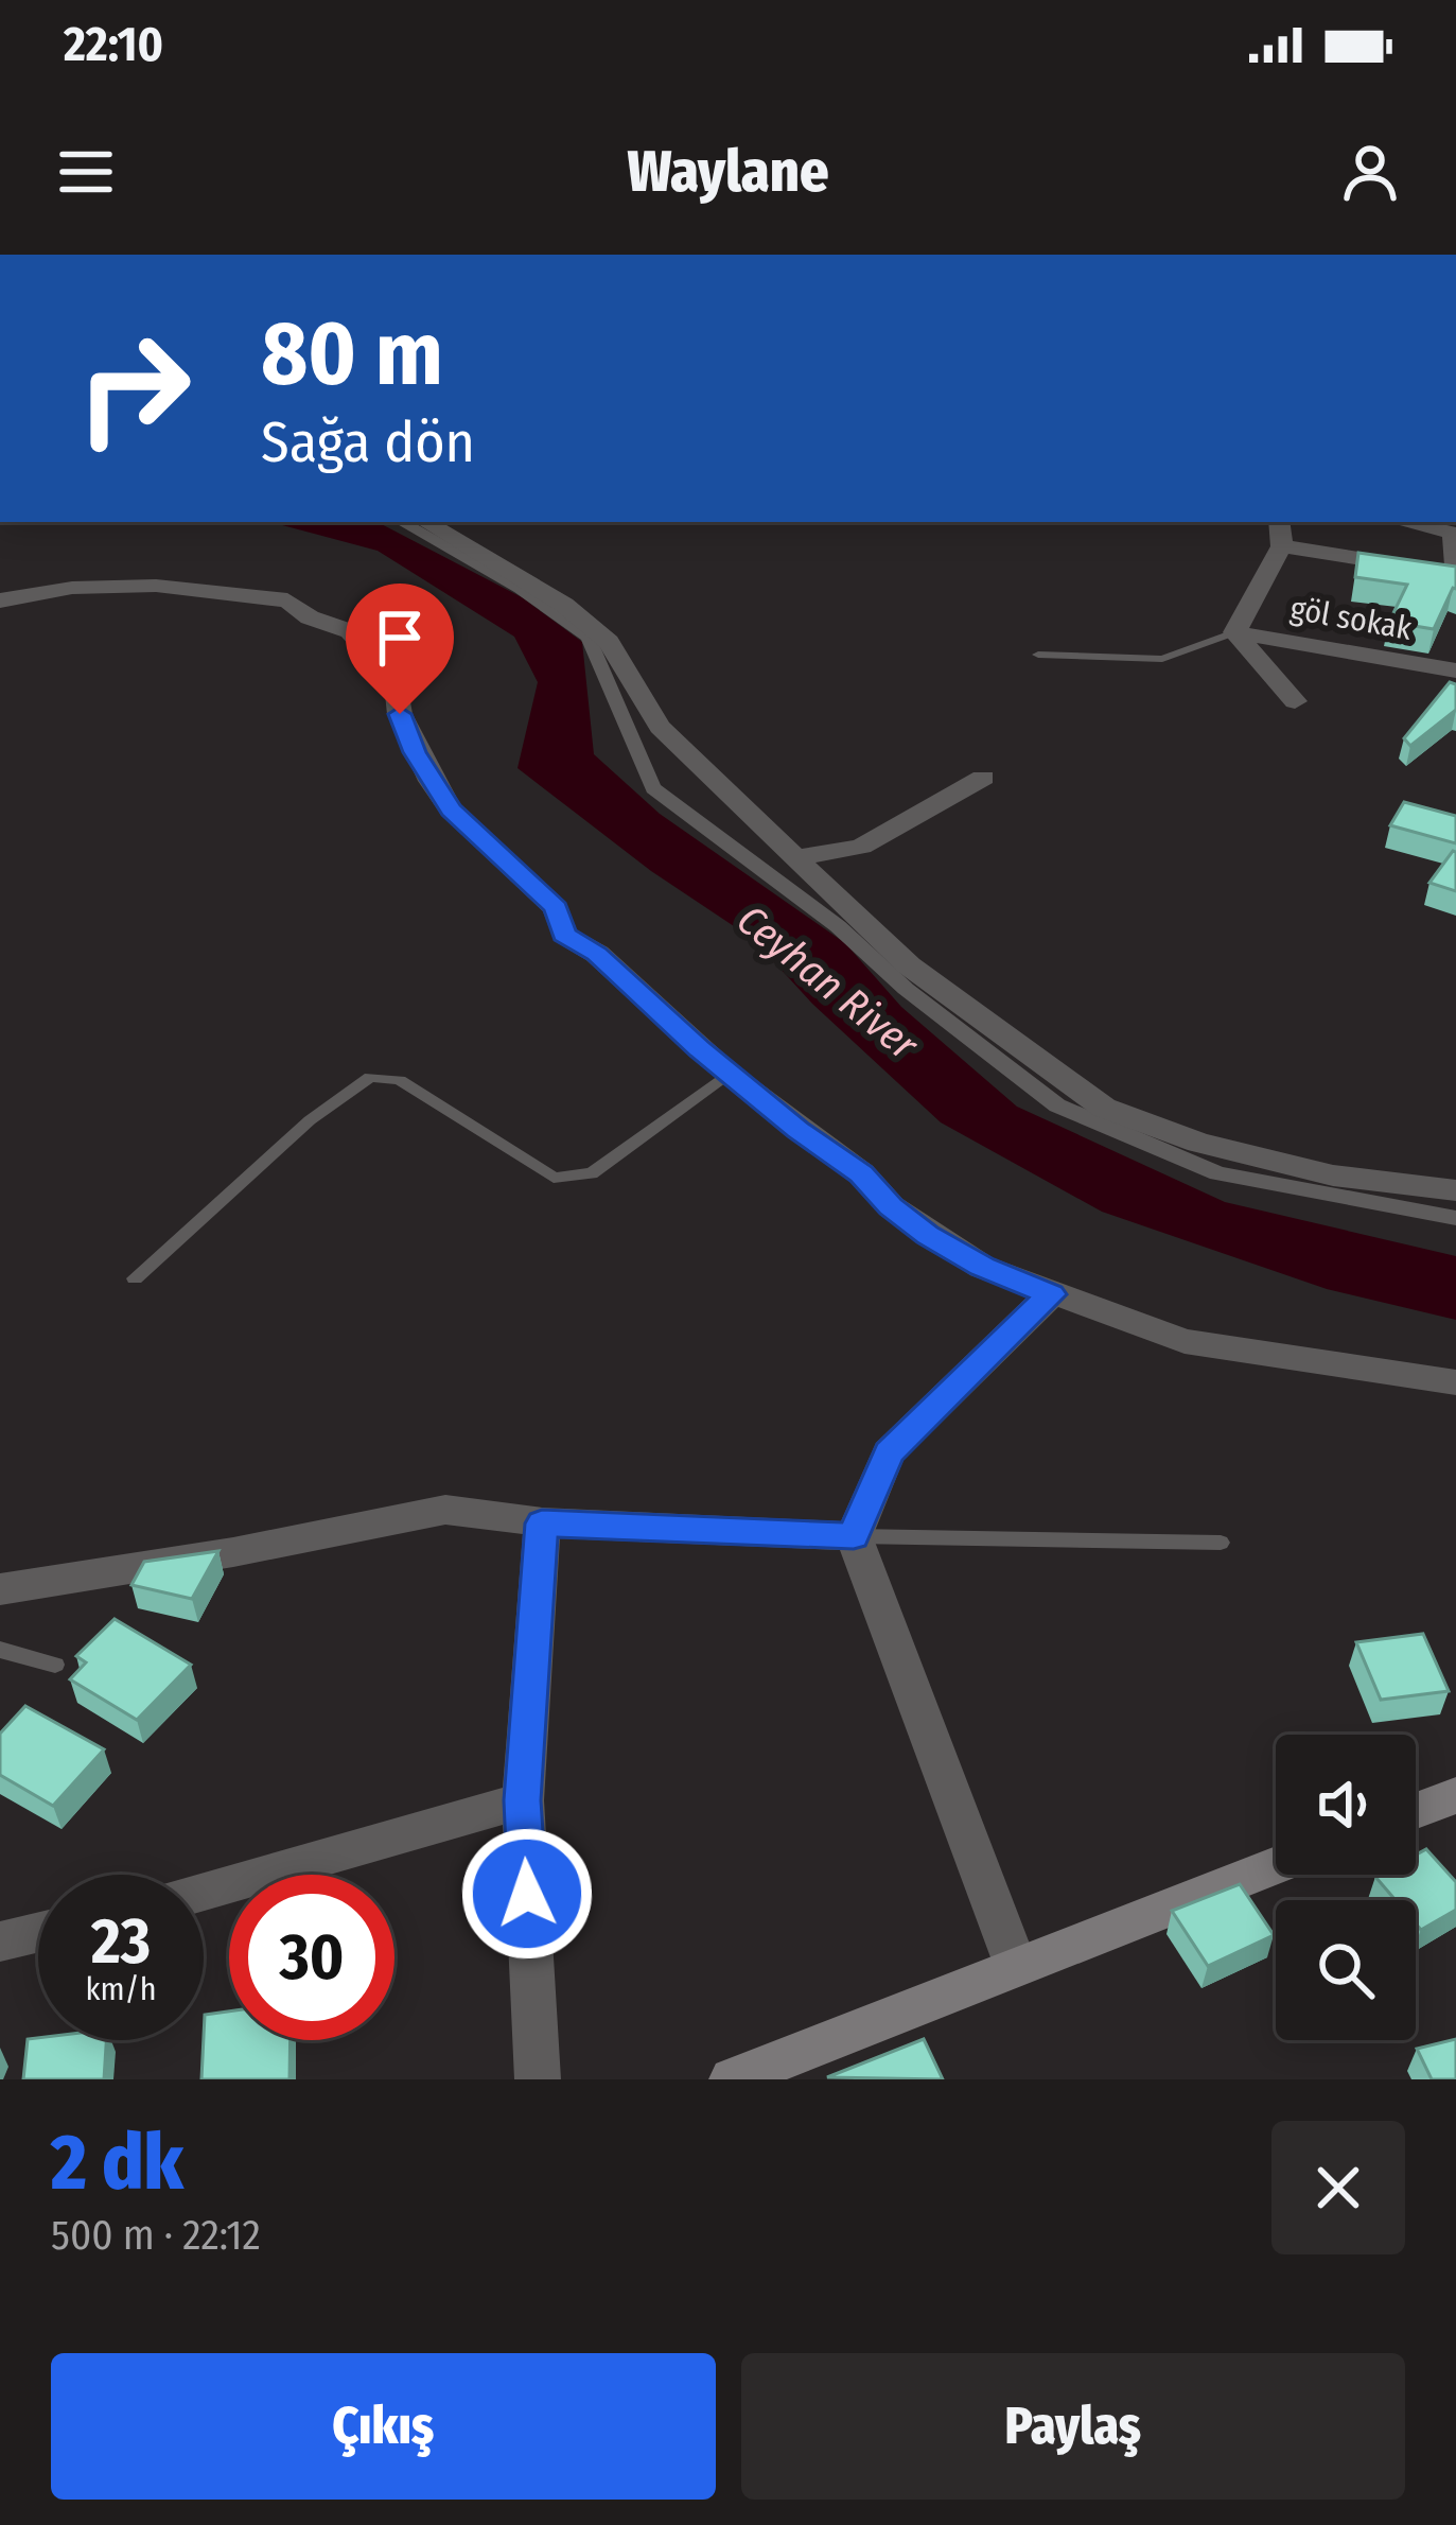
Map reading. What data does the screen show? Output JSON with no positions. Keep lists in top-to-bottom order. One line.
{"streets":{"street":["göl sokak"]},"water":["Ceyhan River"],"page":{"status":"22:10","header":"Waylane","turn":["80 m","Sağa dön"],"speed":"23 km/h","limit":"30","heading":["2 dk","500 m · 22:12"],"buttons":["Çıkış","Paylaş"]}}
